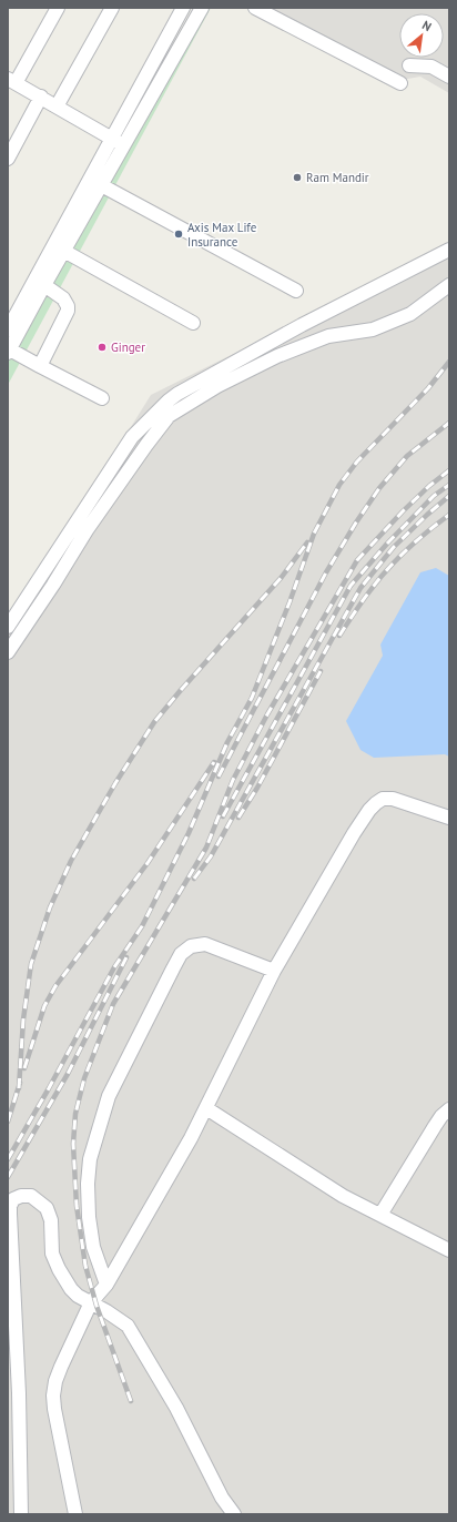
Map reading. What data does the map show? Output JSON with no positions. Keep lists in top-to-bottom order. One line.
{"places":["Ram Mandir","Axis Max Life Insurance","Ginger"],"north":"top right"}
